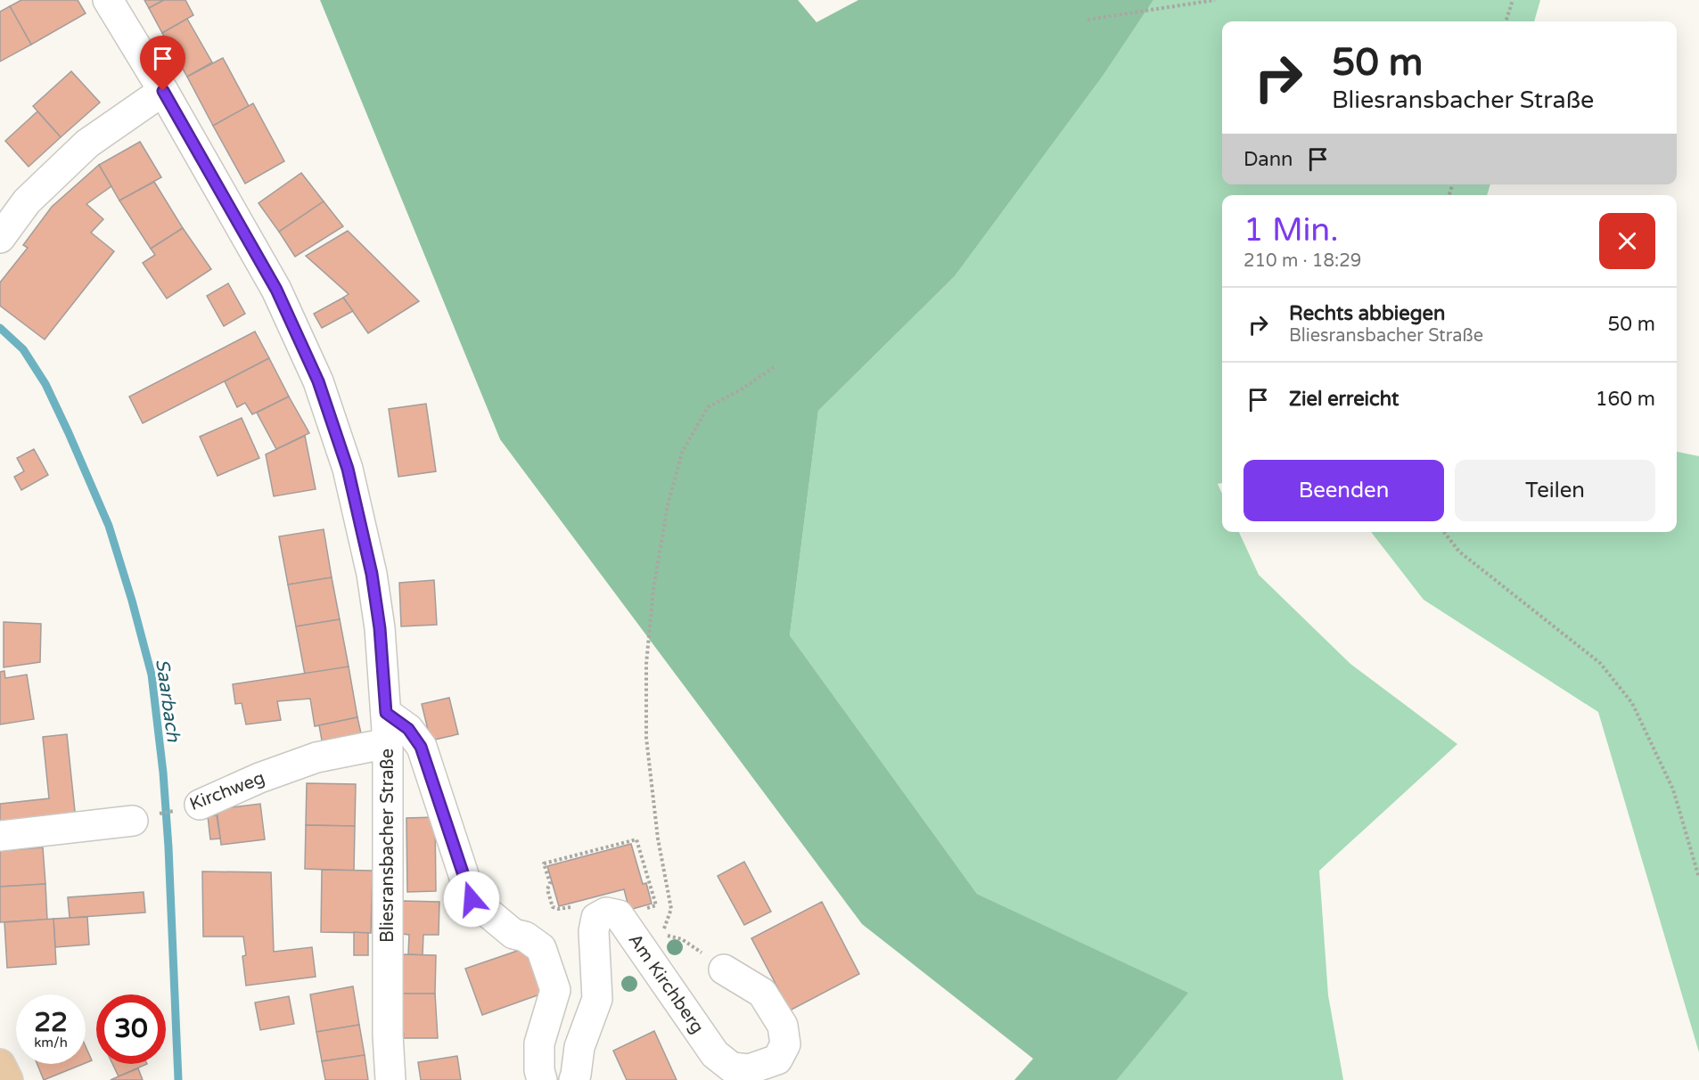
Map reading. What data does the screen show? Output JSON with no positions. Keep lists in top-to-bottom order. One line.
{"streets":{"street":["Kirchweg","Bliesransbacher Straße","Am Kirchberg"]},"crossings":[["Kirchweg","Bliesransbacher Straße"]],"water":["Saarbach"],"page":{"turn":["50 m","Bliesransbacher Straße"],"then":"Dann","heading":["1 Min.","210 m · 18:29"],"list":[{"name":"Rechts abbiegen","note":"Bliesransbacher Straße","value":"50 m"},{"name":"Ziel erreicht","value":"160 m"}],"buttons":["Beenden","Teilen"],"speed":"22 km/h","limit":"30"}}
